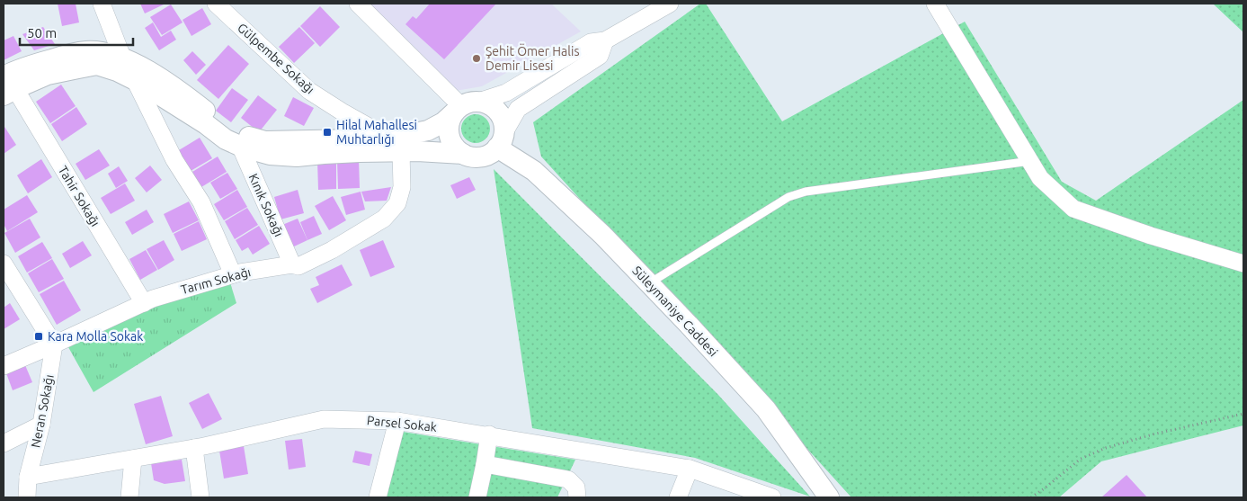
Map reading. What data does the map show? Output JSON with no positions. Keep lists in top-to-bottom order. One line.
{"streets":{"street":["Gülpembe Sokağı","Tahir Sokağı","Kınık Sokağı","Tarım Sokağı","Süleymaniye Caddesi","Neran Sokağı","Parsel Sokak"]},"crossings":[["Tahir Sokağı","Tarım Sokağı"],["Kınık Sokağı","Tarım Sokağı"],["Tarım Sokağı","Neran Sokağı"],["Neran Sokağı","Parsel Sokak"]],"places":{"other":["Şehit Ömer Halis Demir Lisesi"],"transit":["Hilal Mahallesi Muhtarlığı","Kara Molla Sokak"]},"scale_bar":"50 m"}
